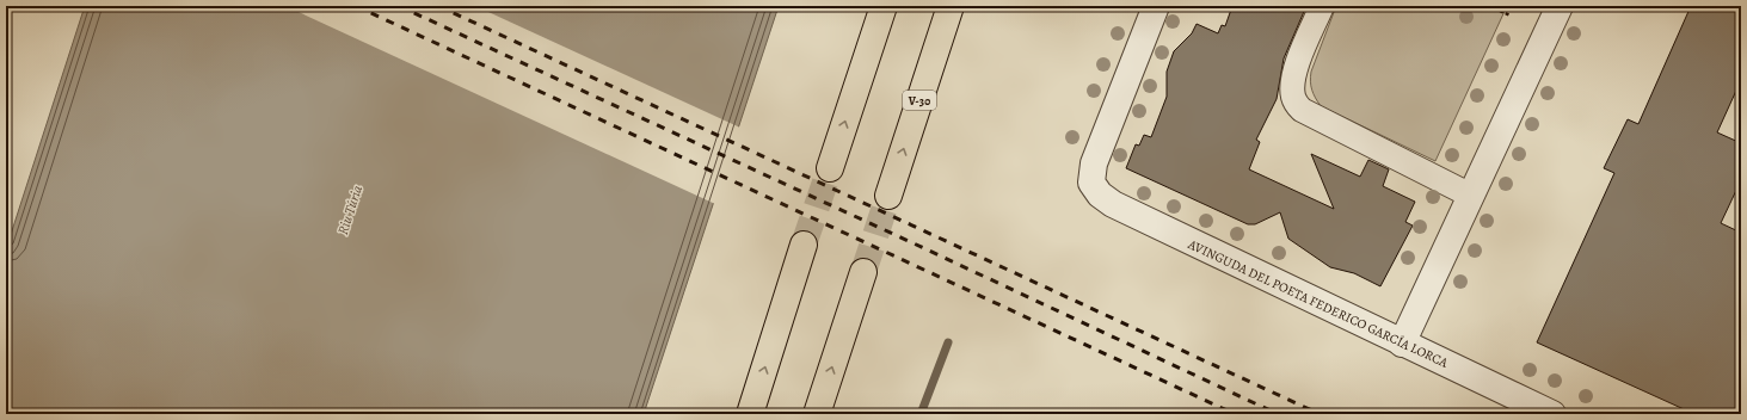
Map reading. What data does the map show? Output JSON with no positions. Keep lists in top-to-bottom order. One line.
{"streets":{"highway":["V-30"],"street":["AVINGUDA DEL POETA FEDERICO GARCÍA LORCA"]},"water":["Riu Túria"]}
